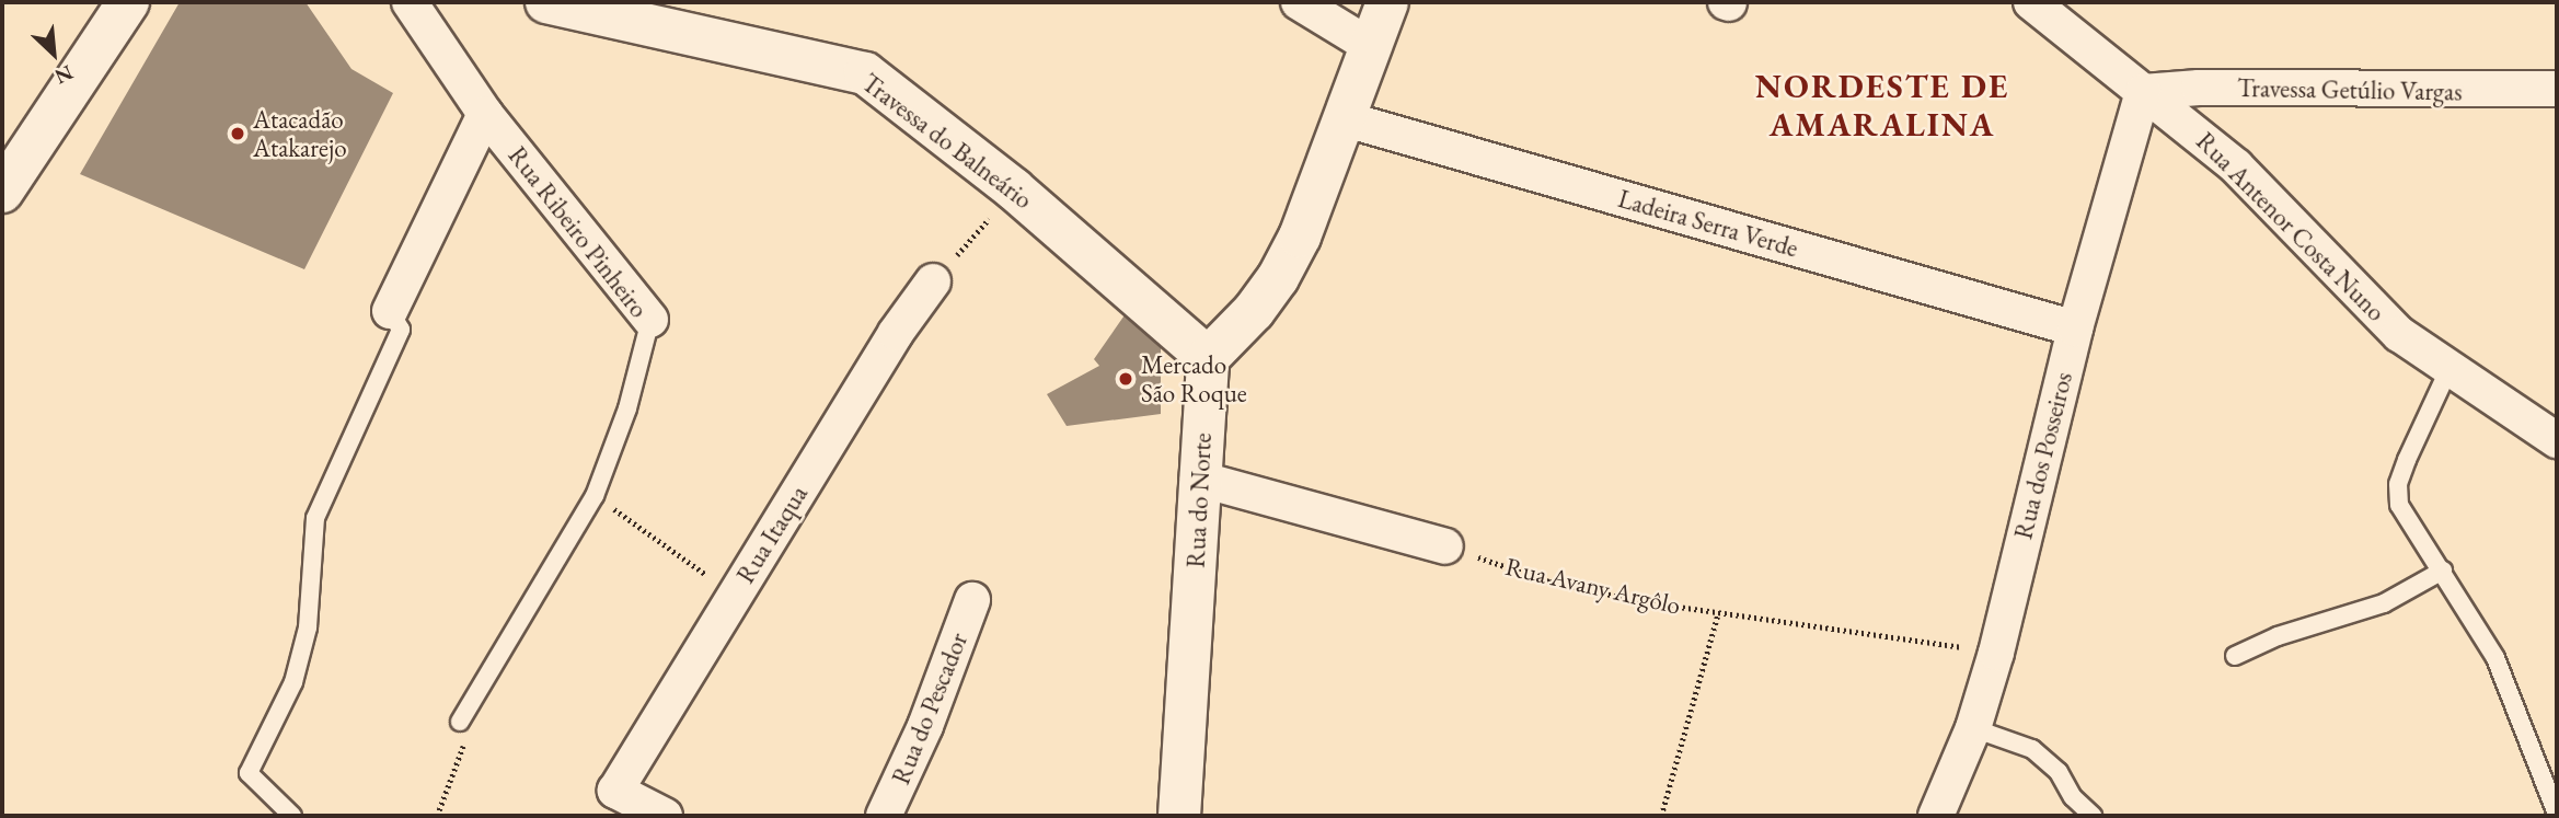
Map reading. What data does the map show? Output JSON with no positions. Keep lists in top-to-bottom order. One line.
{"streets":{"street":["Travessa Getúlio Vargas","Travessa do Balneário","Ladeira Serra Verde","Rua Antenor Costa Nuno","Rua Ribeiro Pinheiro","Rua dos Posseiros","Rua do Norte","Rua Itaqua","Rua do Pescador"],"path":["Rua Avany Argôlo"]},"crossings":[["Travessa Getúlio Vargas","Rua Antenor Costa Nuno"],["Travessa Getúlio Vargas","Rua dos Posseiros"],["Travessa do Balneário","Rua do Norte"],["Ladeira Serra Verde","Rua dos Posseiros"],["Rua Antenor Costa Nuno","Rua dos Posseiros"],["Rua dos Posseiros","Rua Avany Argôlo"]],"districts":["NORDESTE DE AMARALINA"],"places":["Atacadão Atakarejo","Mercado São Roque"],"north":"bottom right"}
